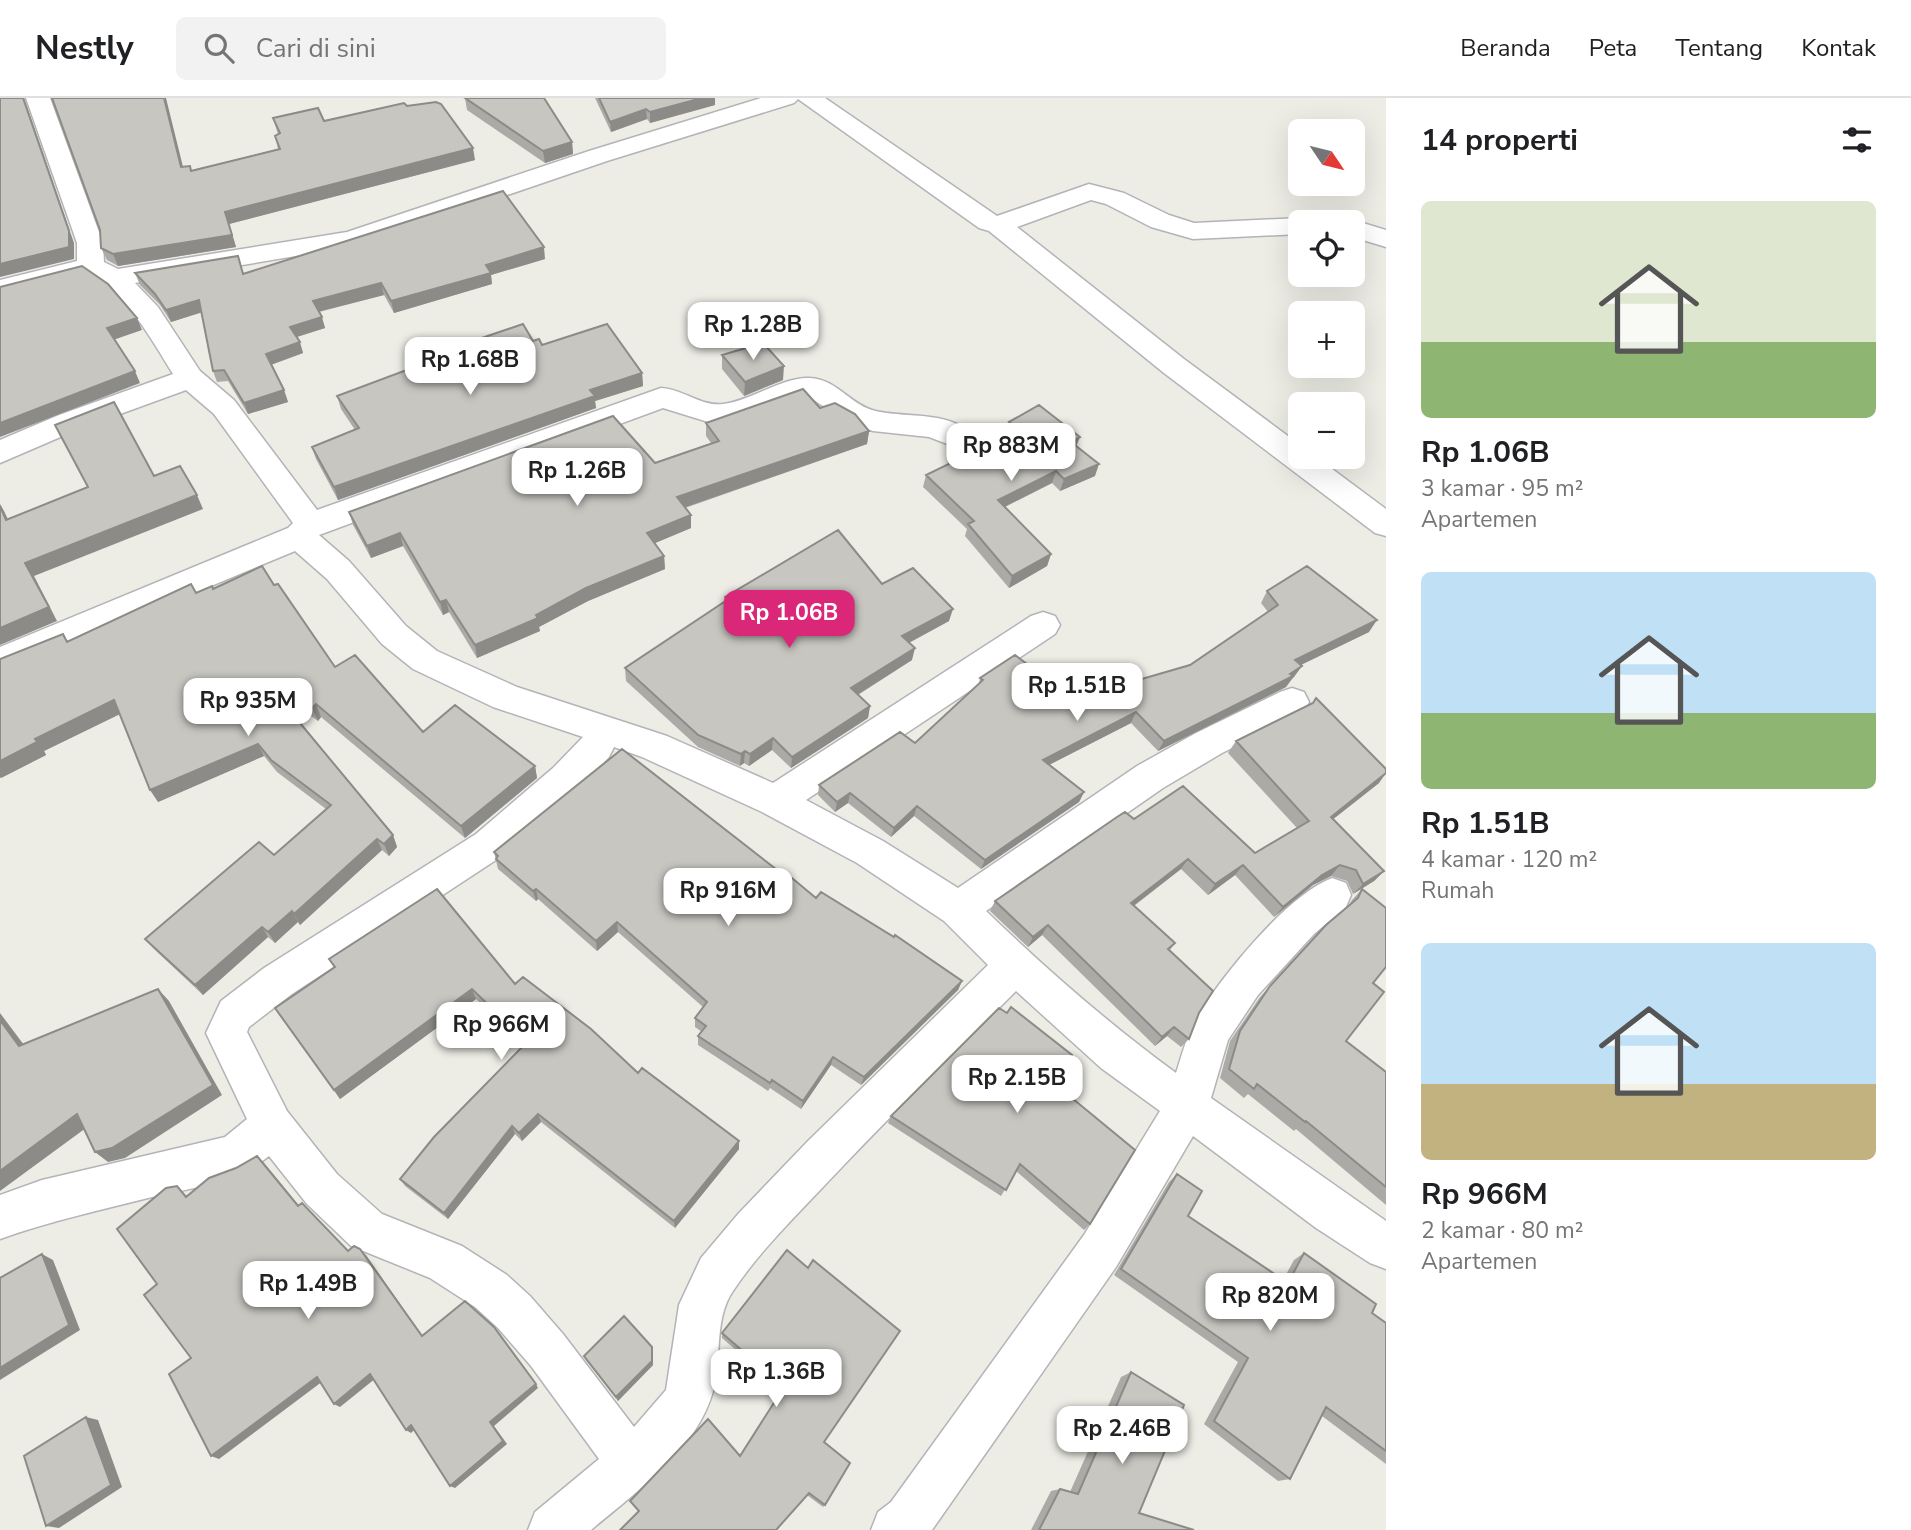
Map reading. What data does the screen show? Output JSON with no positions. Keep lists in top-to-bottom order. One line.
{"north":"bottom right","page":{"header":"Nestly","search":"Cari di sini","nav":["Beranda","Peta","Tentang","Kontak"],"heading":"14 properti","map_buttons":["+","−"],"list":[{"name":"Rp 1.06B","note":"3 kamar · 95 m² · Apartemen"},{"name":"Rp 1.51B","note":"4 kamar · 120 m² · Rumah"},{"name":"Rp 966M","note":"2 kamar · 80 m² · Apartemen"}],"price":["Rp 1.28B","Rp 1.68B","Rp 883M","Rp 1.26B","Rp 1.06B","Rp 1.51B","Rp 935M","Rp 916M","Rp 966M","Rp 2.15B","Rp 1.49B","Rp 820M","Rp 1.36B","Rp 2.46B"]}}
